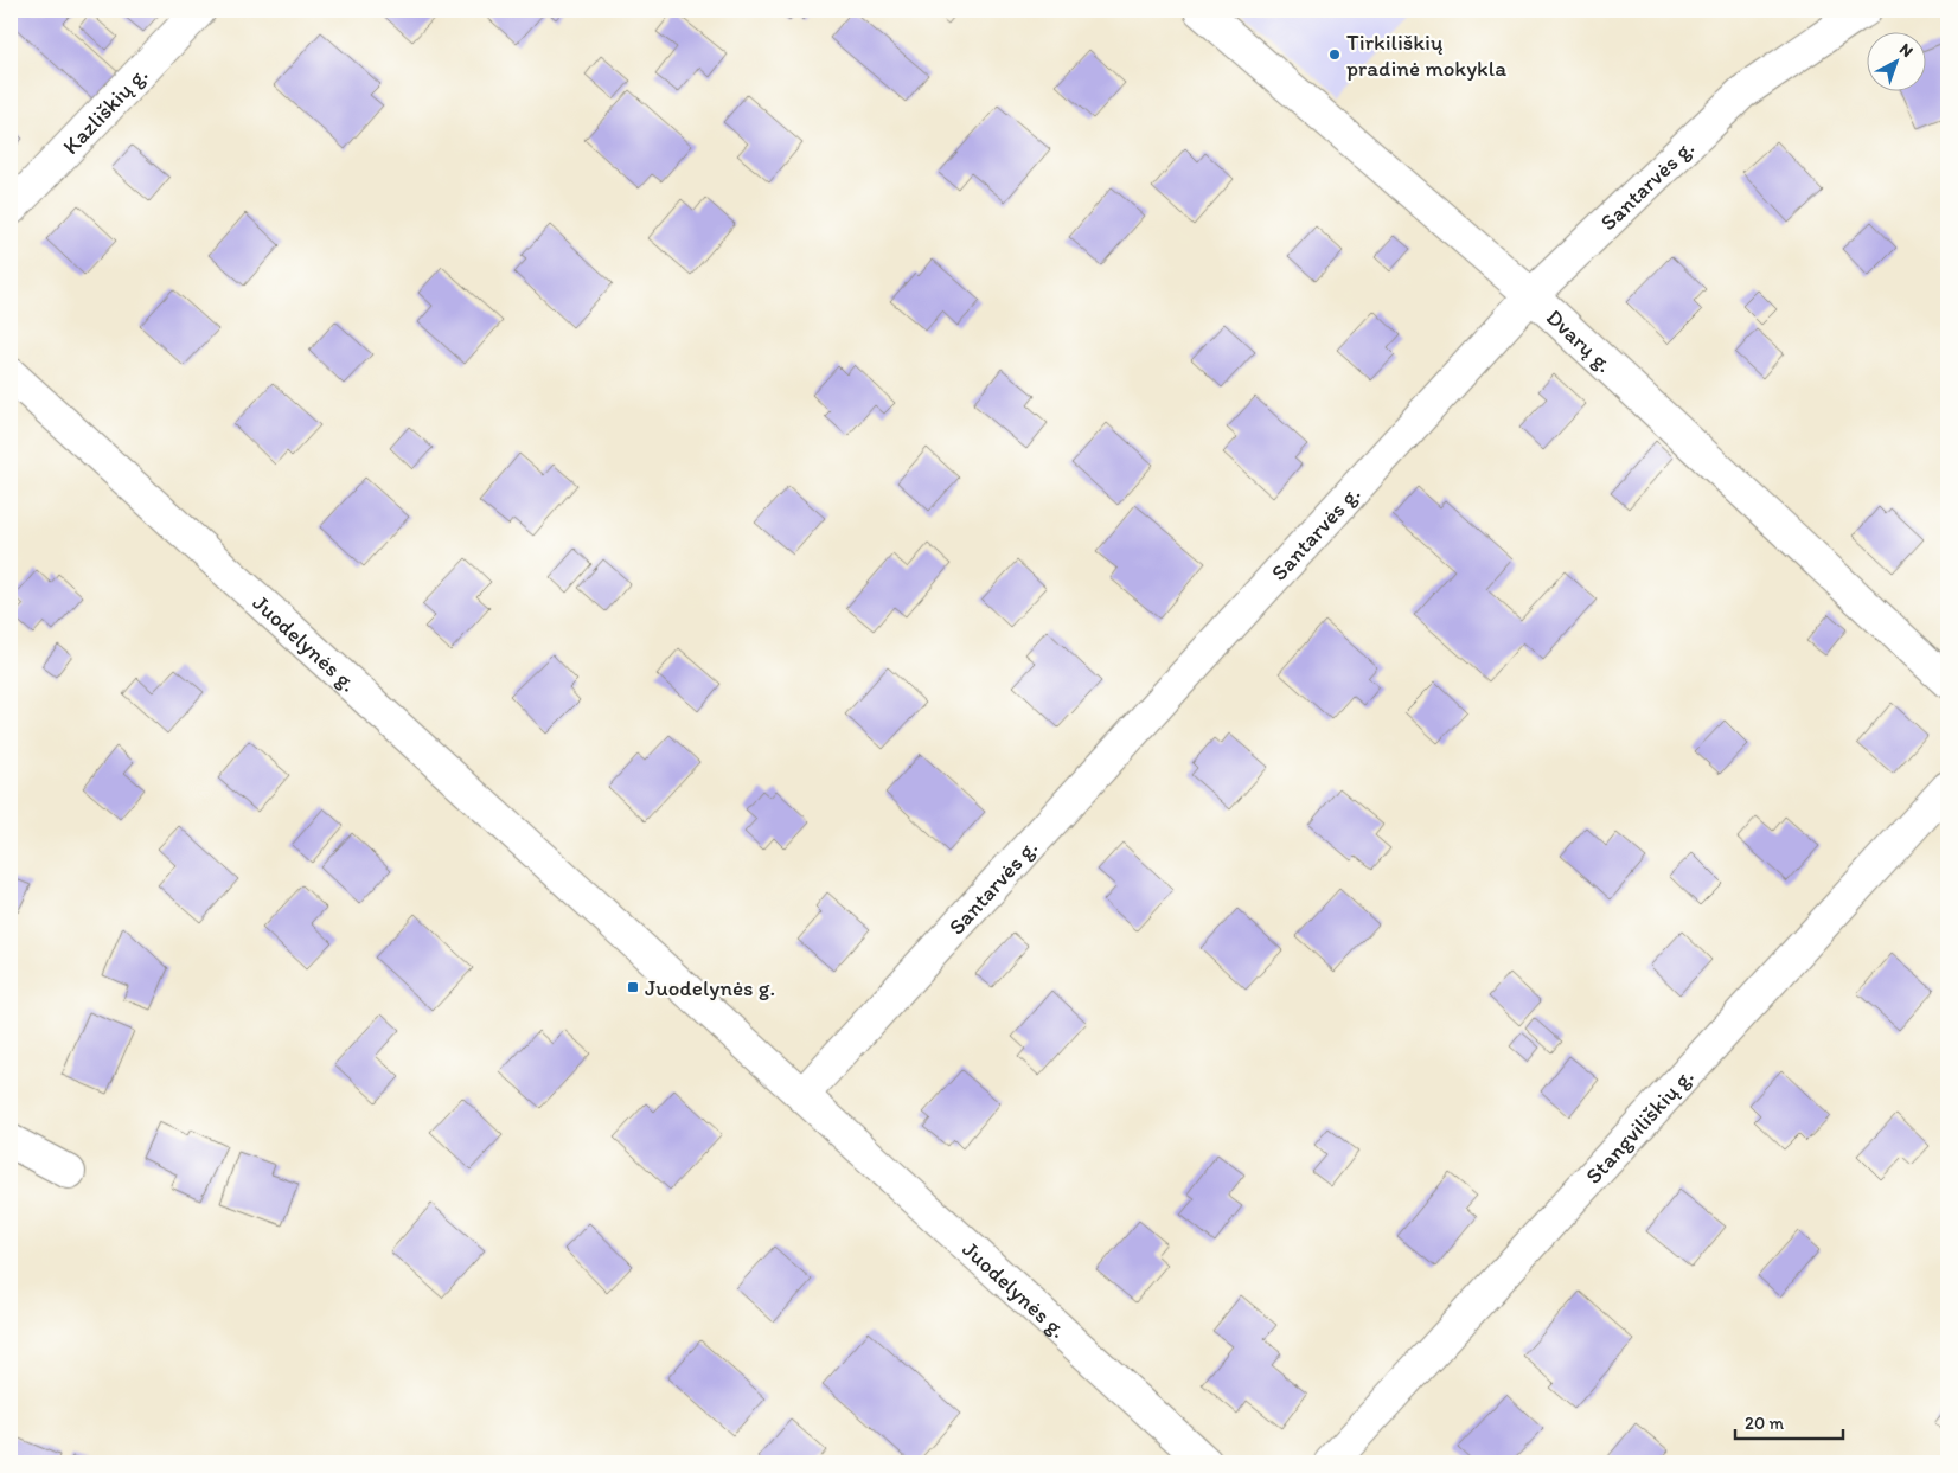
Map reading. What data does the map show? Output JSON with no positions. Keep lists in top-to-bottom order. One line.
{"streets":{"street":["Kazliškių g.","Santarvės g.","Dvarų g.","Juodelynės g.","Stangviliškių g."]},"crossings":[["Santarvės g.","Dvarų g."],["Santarvės g.","Juodelynės g."]],"places":{"other":["Tirkiliškių pradinė mokykla"],"transit":["Juodelynės g."]},"scale_bar":"20 m","north":"top right"}
